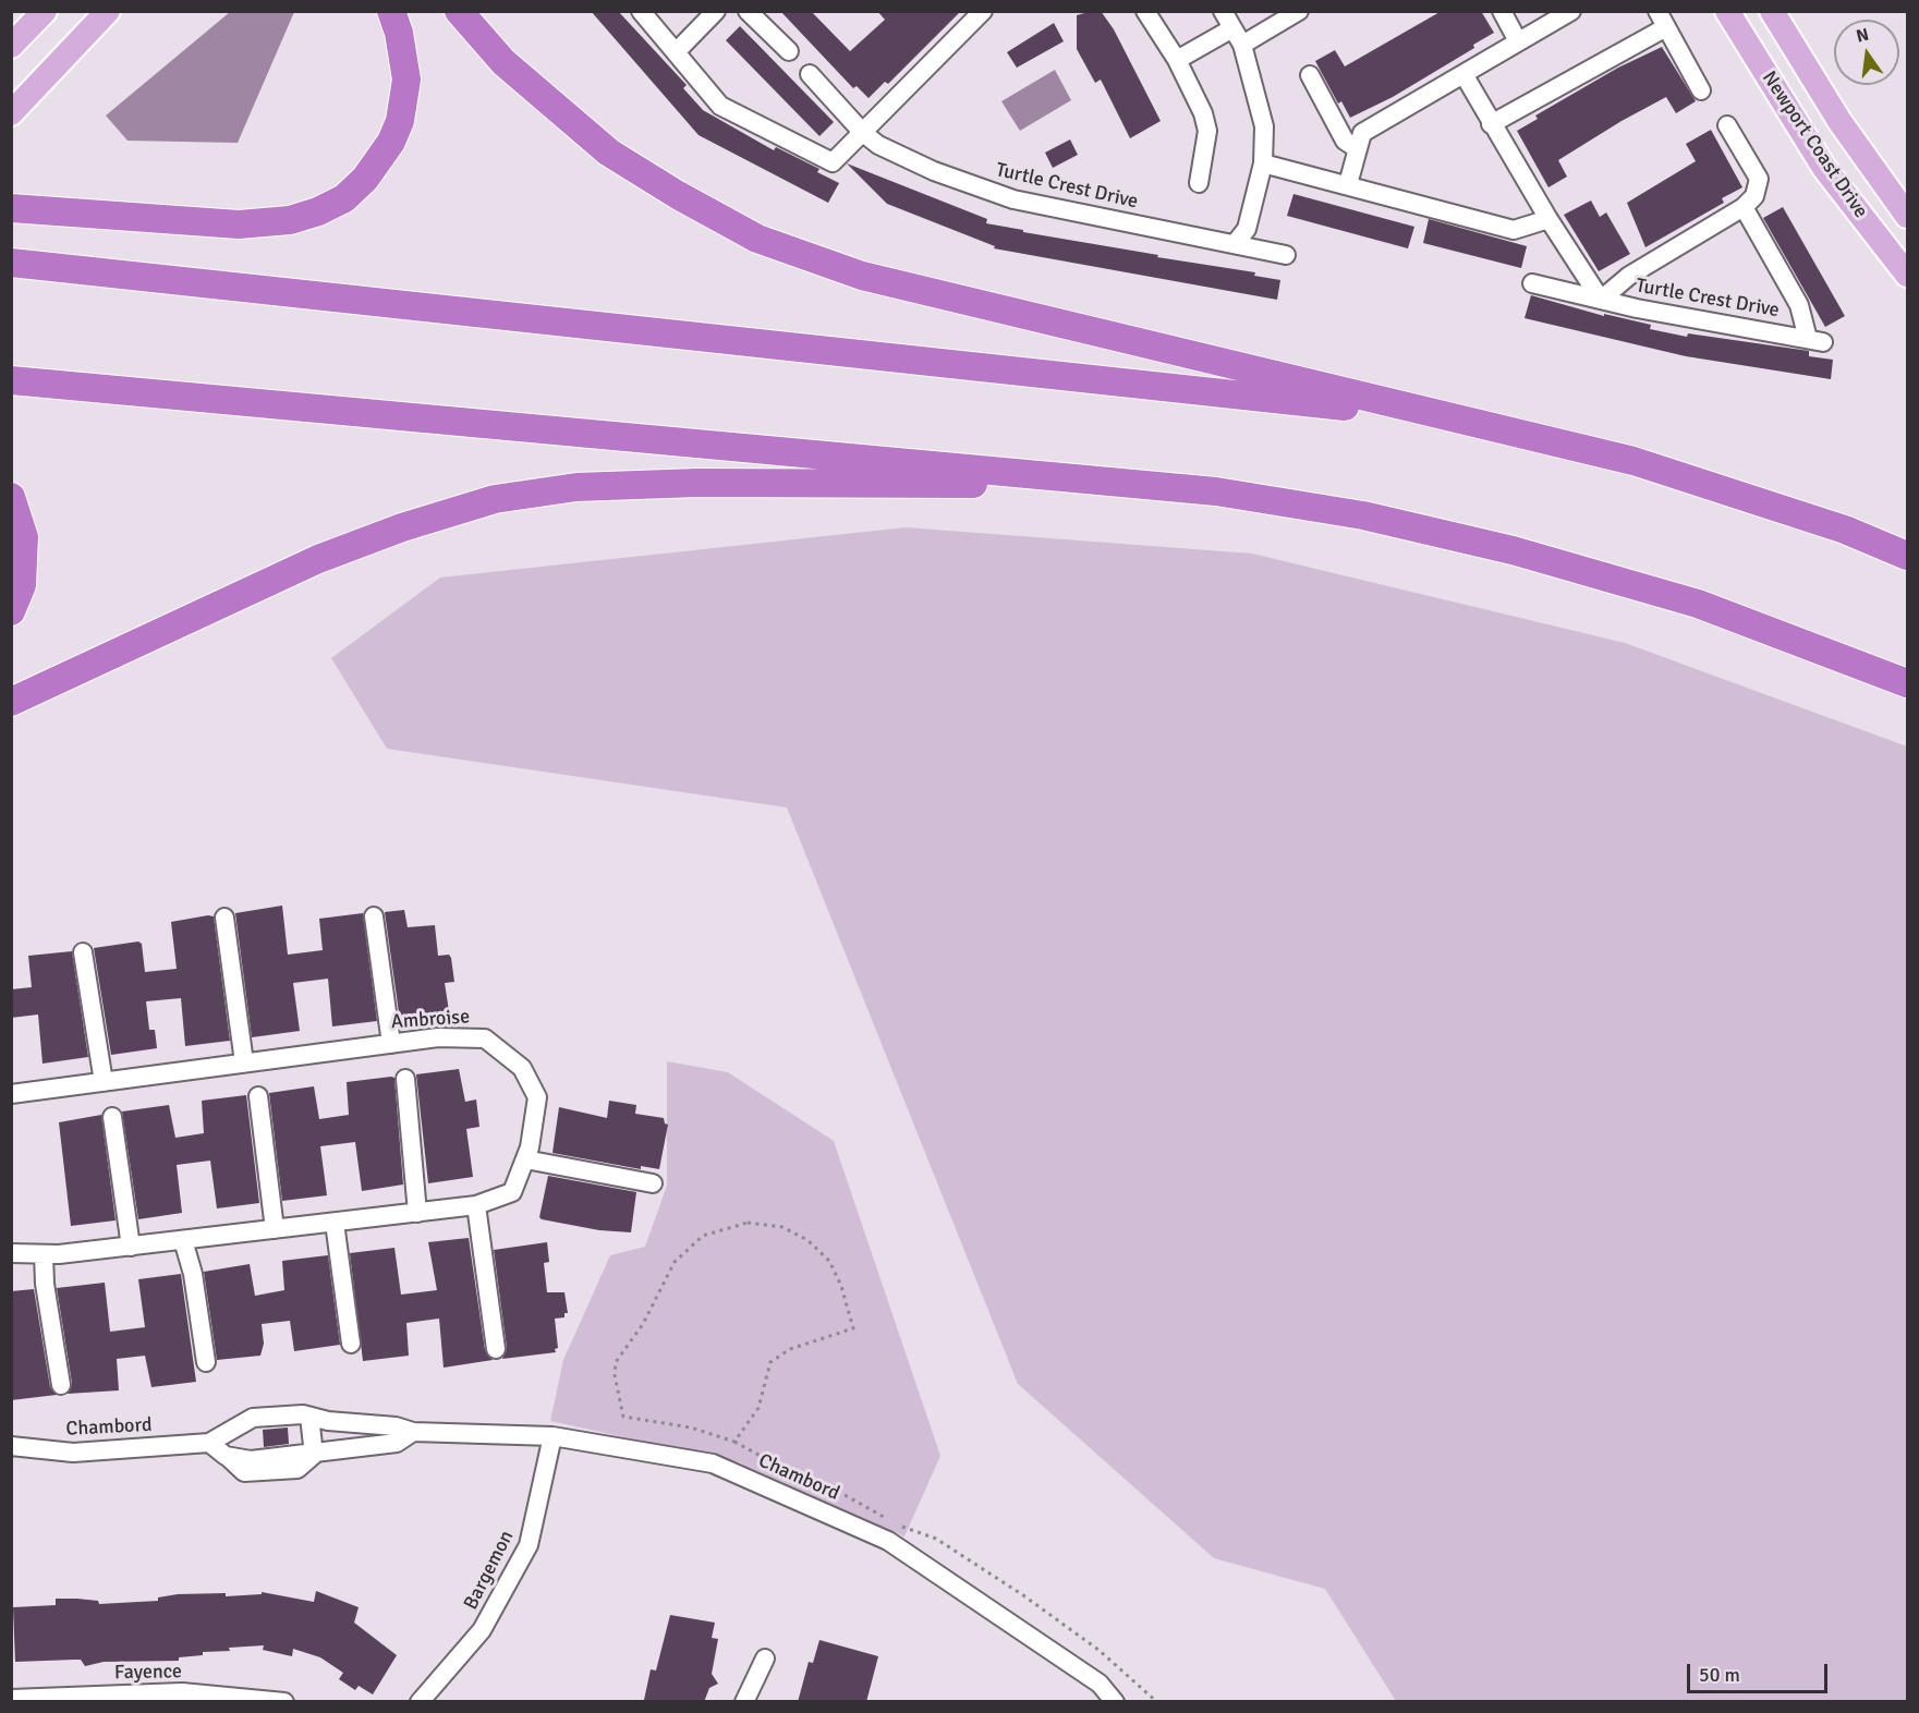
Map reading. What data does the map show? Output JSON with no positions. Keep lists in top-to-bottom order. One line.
{"streets":{"main road":["Newport Coast Drive"],"street":["Turtle Crest Drive","Ambroise","Chambord","Bargemon","Fayence"]},"crossings":[["Chambord","Bargemon"]],"scale_bar":"50 m","north":"top"}
